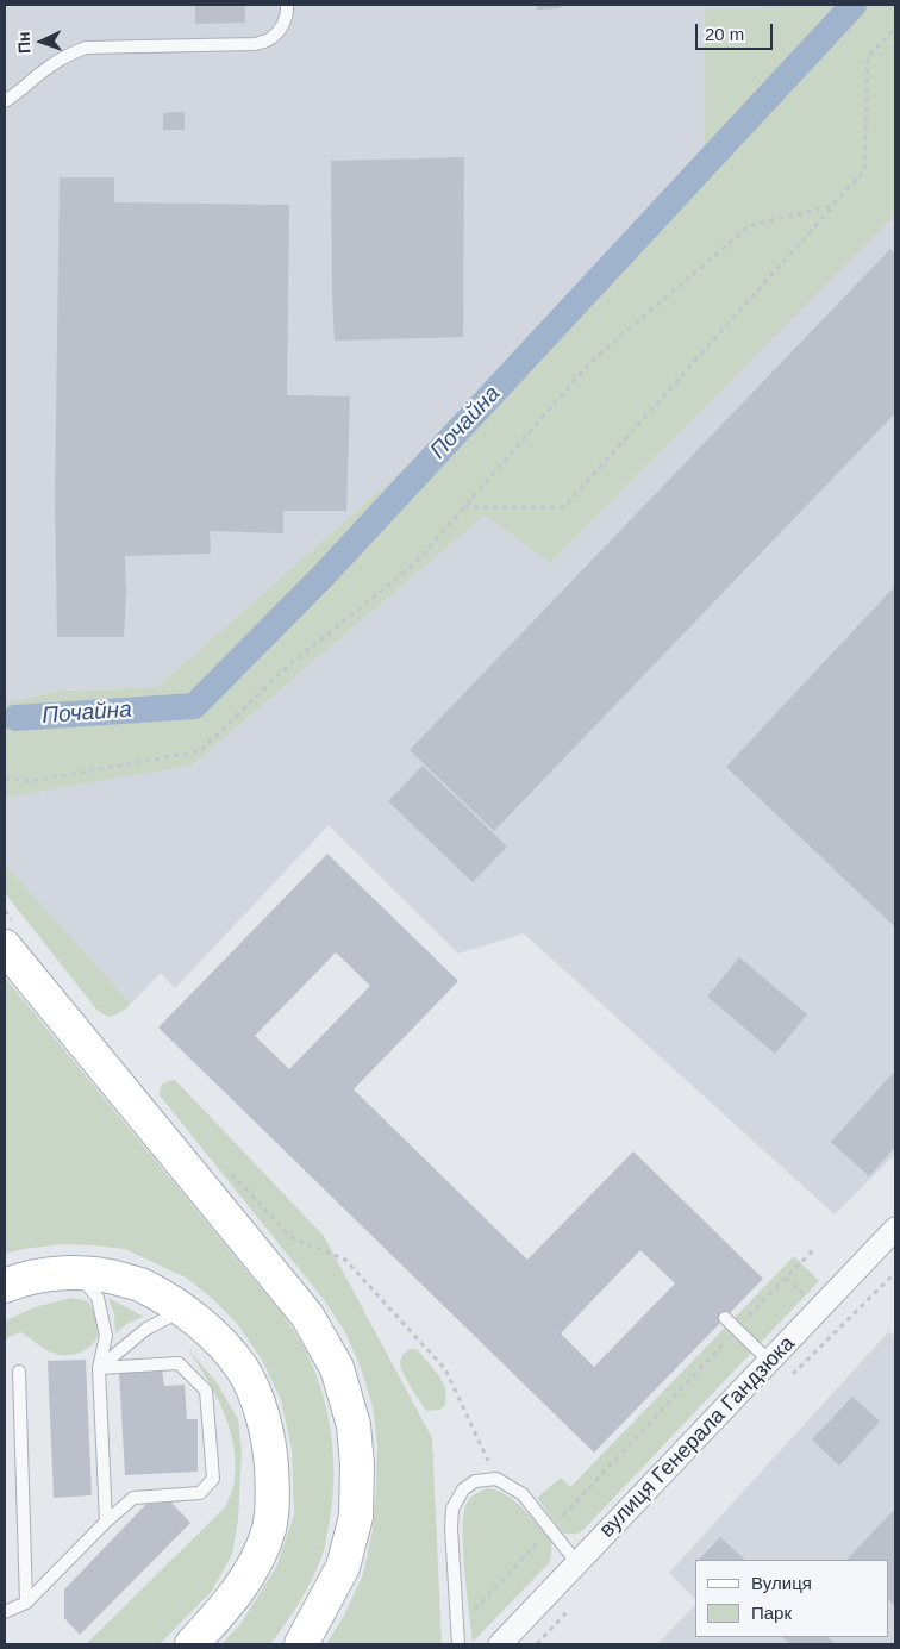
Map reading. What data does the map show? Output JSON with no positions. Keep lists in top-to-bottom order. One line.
{"streets":{"street":["вулиця Генерала Гандзюка"]},"water":["Почайна"],"legend":["Вулиця","Парк"],"scale_bar":"20 m","north":"left"}
